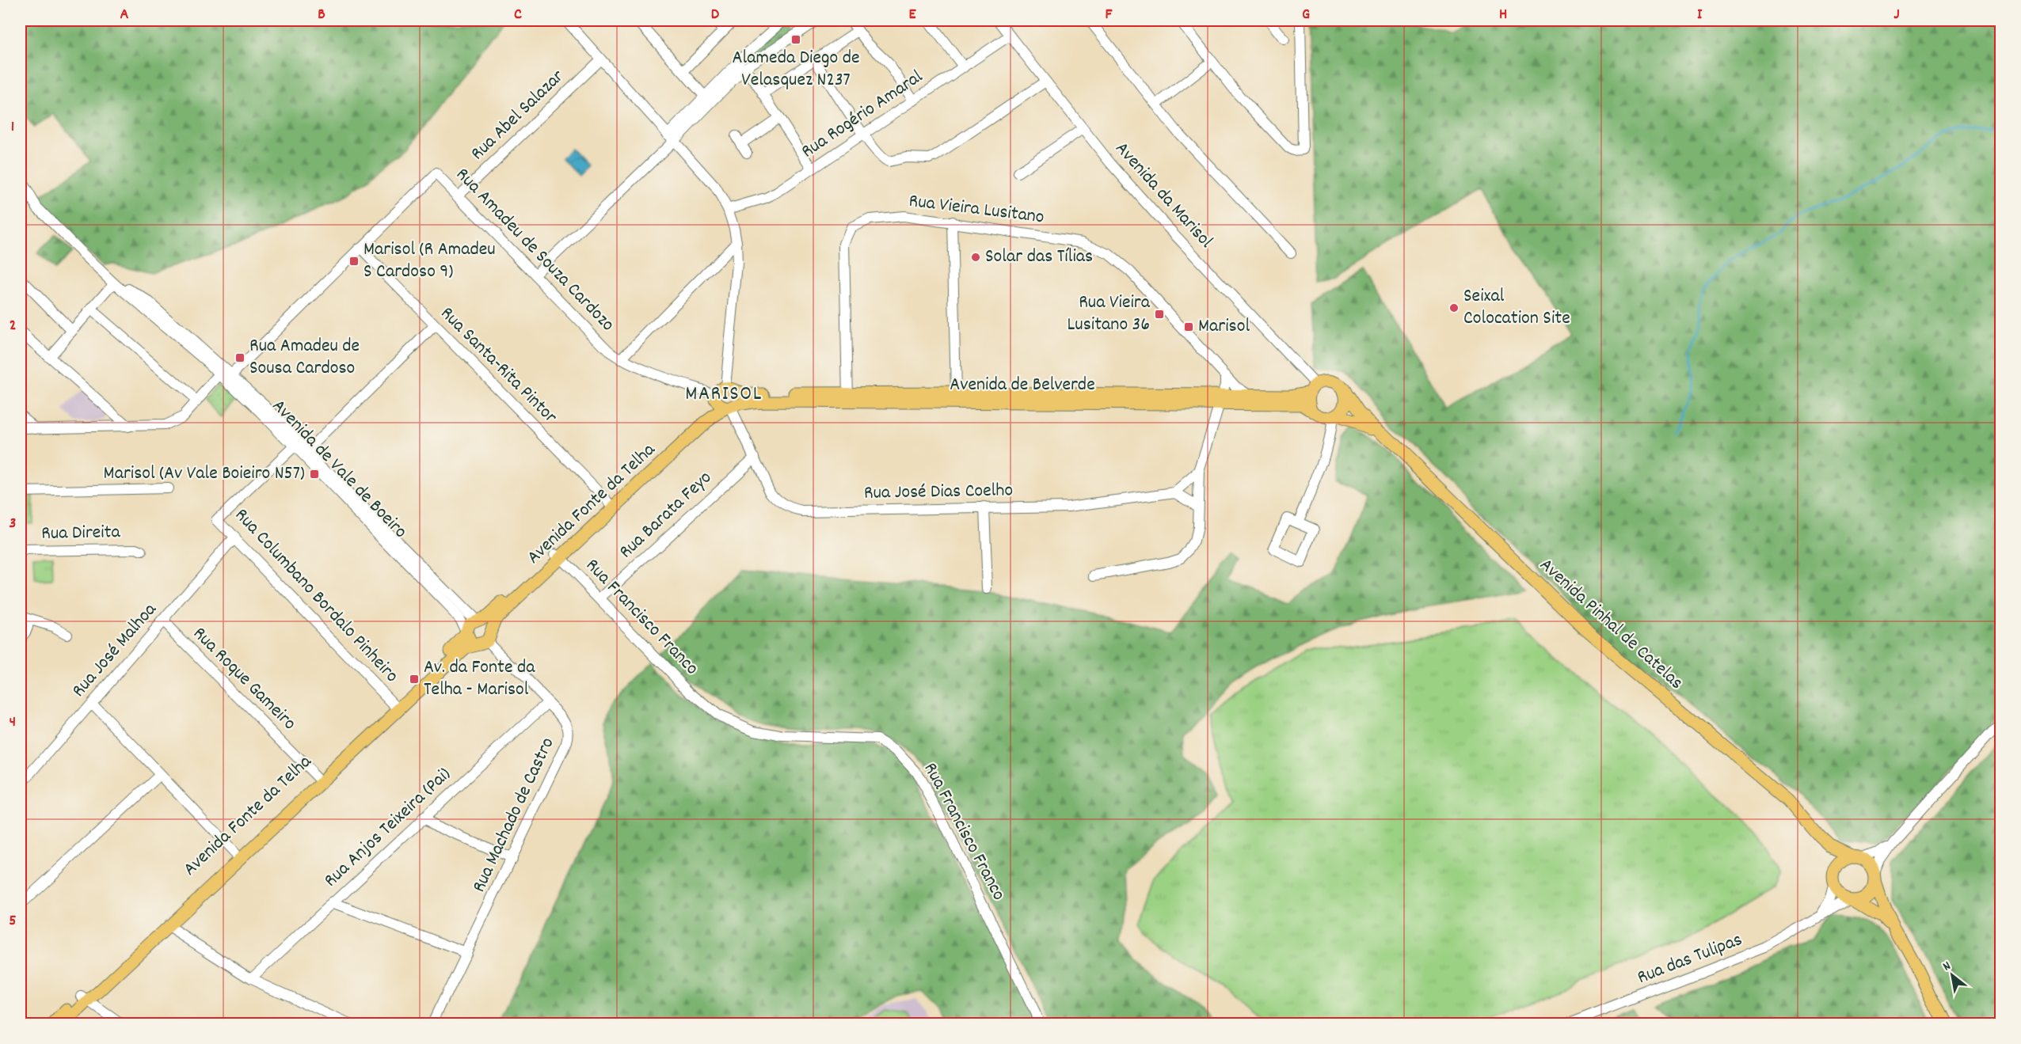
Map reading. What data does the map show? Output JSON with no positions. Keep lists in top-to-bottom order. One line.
{"streets":{"main road":["Avenida de Belverde","Avenida Fonte da Telha","Avenida Pinhal de Catelas"],"street":["Rua Rogério Amaral","Rua Abel Salazar","Avenida da Marisol","Rua Vieira Lusitano","Rua Amadeu de Souza Cardozo","Rua Santa-Rita Pintor","Avenida de Vale de Boeiro","Rua José Dias Coelho","Rua Barata Feyo","Rua Direita","Rua Columbano Bordalo Pinheiro","Rua Francisco Franco","Rua José Malhoa","Rua Roque Gameiro","Rua Machado de Castro","Rua Anjos Teixeira (Pai)","Rua das Tulipas"]},"crossings":[["Rua Rogério Amaral","Avenida da Marisol"],["Rua Abel Salazar","Rua Amadeu de Souza Cardozo"],["Avenida da Marisol","Avenida de Belverde"],["Avenida da Marisol","Avenida Pinhal de Catelas"],["Rua Vieira Lusitano","Avenida de Belverde"],["Rua Amadeu de Souza Cardozo","Rua Santa-Rita Pintor"],["Rua Amadeu de Souza Cardozo","Avenida de Belverde"],["Rua Amadeu de Souza Cardozo","Avenida de Vale de Boeiro"],["Rua Amadeu de Souza Cardozo","Avenida Fonte da Telha"],["Rua Santa-Rita Pintor","Avenida Fonte da Telha"],["Avenida de Belverde","Rua José Dias Coelho"],["Avenida de Belverde","Avenida Fonte da Telha"],["Avenida de Belverde","Avenida Pinhal de Catelas"],["Avenida de Vale de Boeiro","Avenida Fonte da Telha"],["Avenida de Vale de Boeiro","Rua Columbano Bordalo Pinheiro"],["Avenida de Vale de Boeiro","Rua Machado de Castro"],["Rua José Dias Coelho","Avenida Fonte da Telha"],["Rua José Dias Coelho","Rua Barata Feyo"],["Avenida Fonte da Telha","Rua Columbano Bordalo Pinheiro"],["Avenida Fonte da Telha","Rua Francisco Franco"],["Avenida Fonte da Telha","Rua Roque Gameiro"],["Avenida Fonte da Telha","Rua Machado de Castro"],["Rua Barata Feyo","Rua Francisco Franco"],["Rua Columbano Bordalo Pinheiro","Rua José Malhoa"],["Rua José Malhoa","Rua Roque Gameiro"],["Rua Machado de Castro","Rua Anjos Teixeira (Pai)"]],"districts":["MARISOL"],"places":{"transit":["Alameda Diego de Velasquez N237","Marisol (R Amadeu S Cardoso 9)","Rua Vieira Lusitano 36","Marisol","Rua Amadeu de Sousa Cardoso","Marisol (Av Vale Boieiro N57)","Av. da Fonte da Telha - Marisol"],"other":["Solar das Tílias","Seixal Colocation Site"]},"north":"top left","grid":{"columns":["A","B","C","D","E","F","G","H","I","J"],"rows":["1","2","3","4","5"]}}
